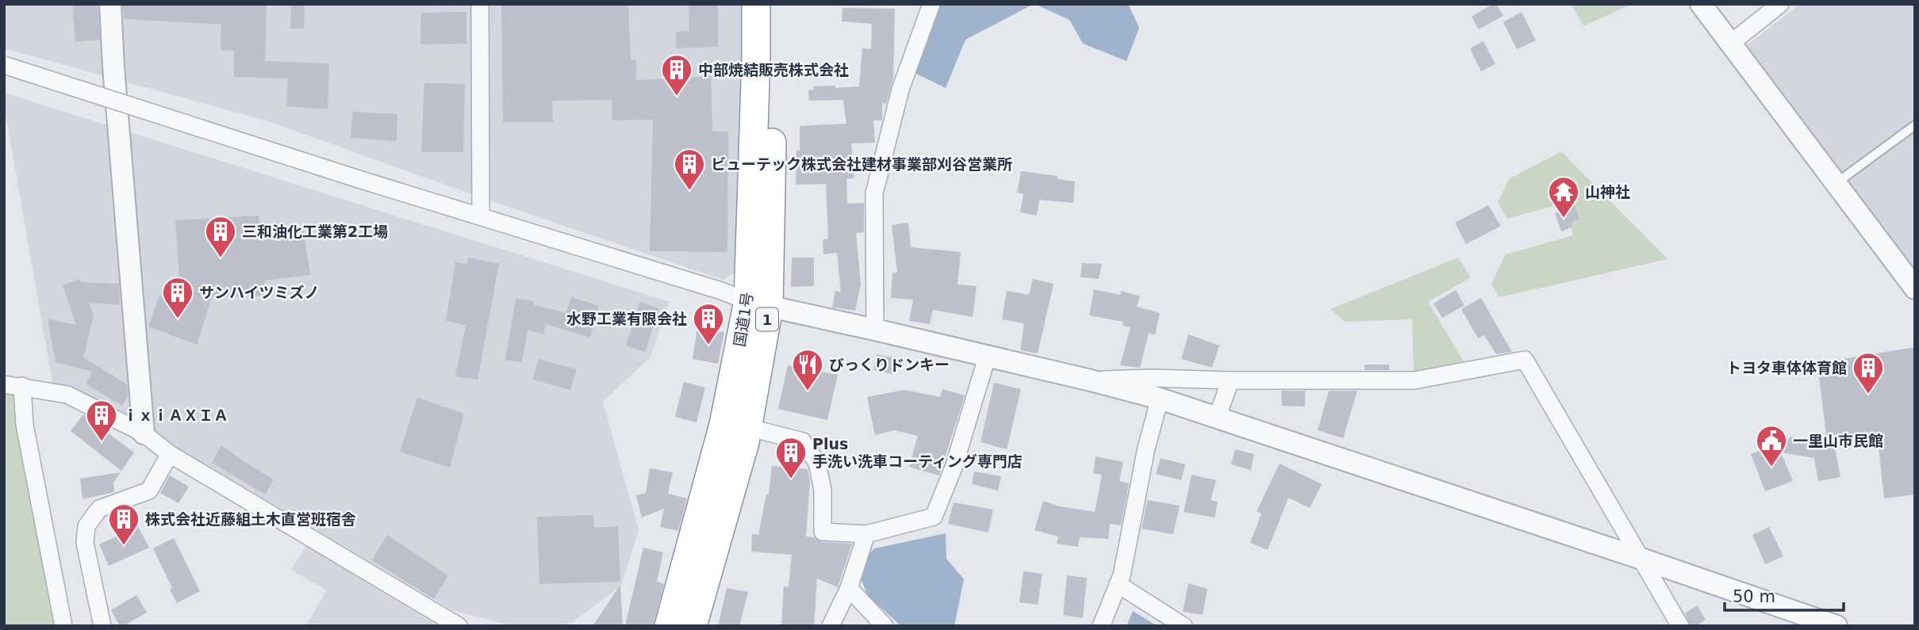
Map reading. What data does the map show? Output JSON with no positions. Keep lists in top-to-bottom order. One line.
{"streets":{"highway":["国道1号","1"]},"places":{"building":["中部焼結販売株式会社","ビューテック株式会社建材事業部刈谷営業所","三和油化工業第2工場","サンハイツミズノ","水野工業有限会社","トヨタ車体体育館","ｉｘｉＡＸＩＡ","Plus 手洗い洗車コーティング専門店","株式会社近藤組土木直営班宿舎"],"temple":["山神社"],"restaurant":["びっくりドンキー"],"public building":["一里山市民館"]},"scale_bar":"50 m"}
